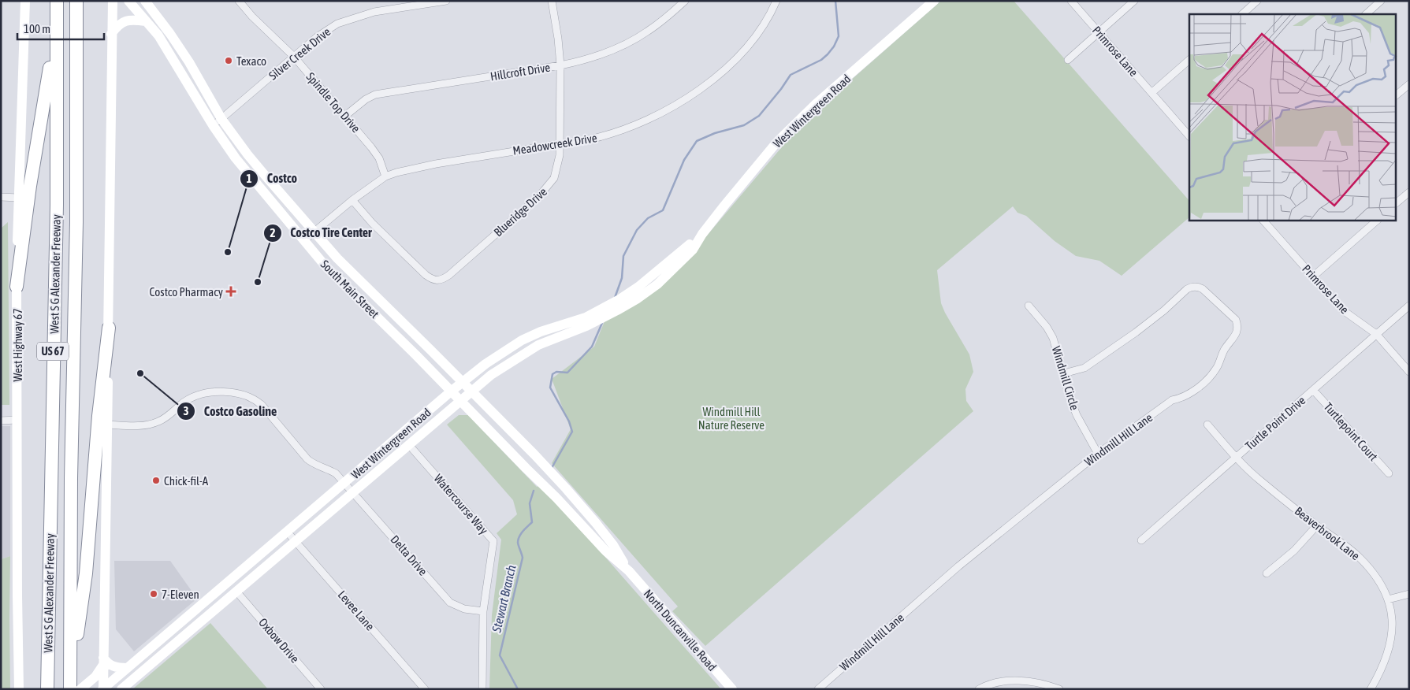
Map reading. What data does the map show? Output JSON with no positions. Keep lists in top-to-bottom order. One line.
{"streets":{"highway":["West S G Alexander Freeway","US 67"],"main road":["West Wintergreen Road","South Main Street","West Highway 67","North Duncanville Road"],"street":["Primrose Lane","Silver Creek Drive","Hillcroft Drive","Spindle Top Drive","Meadowcreek Drive","Blueridge Drive","Windmill Circle","Turtle Point Drive","Turtlepoint Court","Windmill Hill Lane","Watercourse Way","Beaverbrook Lane","Delta Drive","Levee Lane","Oxbow Drive"]},"crossings":[["Primrose Lane","Turtle Point Drive"],["Silver Creek Drive","Spindle Top Drive"],["Silver Creek Drive","South Main Street"],["Hillcroft Drive","Spindle Top Drive"],["Hillcroft Drive","Blueridge Drive"],["Spindle Top Drive","Meadowcreek Drive"],["West Wintergreen Road","South Main Street"],["West Wintergreen Road","Watercourse Way"],["West Wintergreen Road","Delta Drive"],["West Wintergreen Road","Levee Lane"],["West Wintergreen Road","Oxbow Drive"],["Meadowcreek Drive","Blueridge Drive"],["Meadowcreek Drive","South Main Street"],["South Main Street","North Duncanville Road"],["Windmill Circle","Windmill Hill Lane"],["Turtle Point Drive","Turtlepoint Court"],["Turtle Point Drive","Beaverbrook Lane"],["Watercourse Way","Delta Drive"]],"water":["Stewart Branch"],"parks":["Windmill Hill Nature Reserve"],"places":{"other":["Texaco","Costco","Costco Tire Center","Costco Gasoline","Chick-fil-A","7-Eleven"],"health":["Costco Pharmacy"]},"scale_bar":"100 m"}
